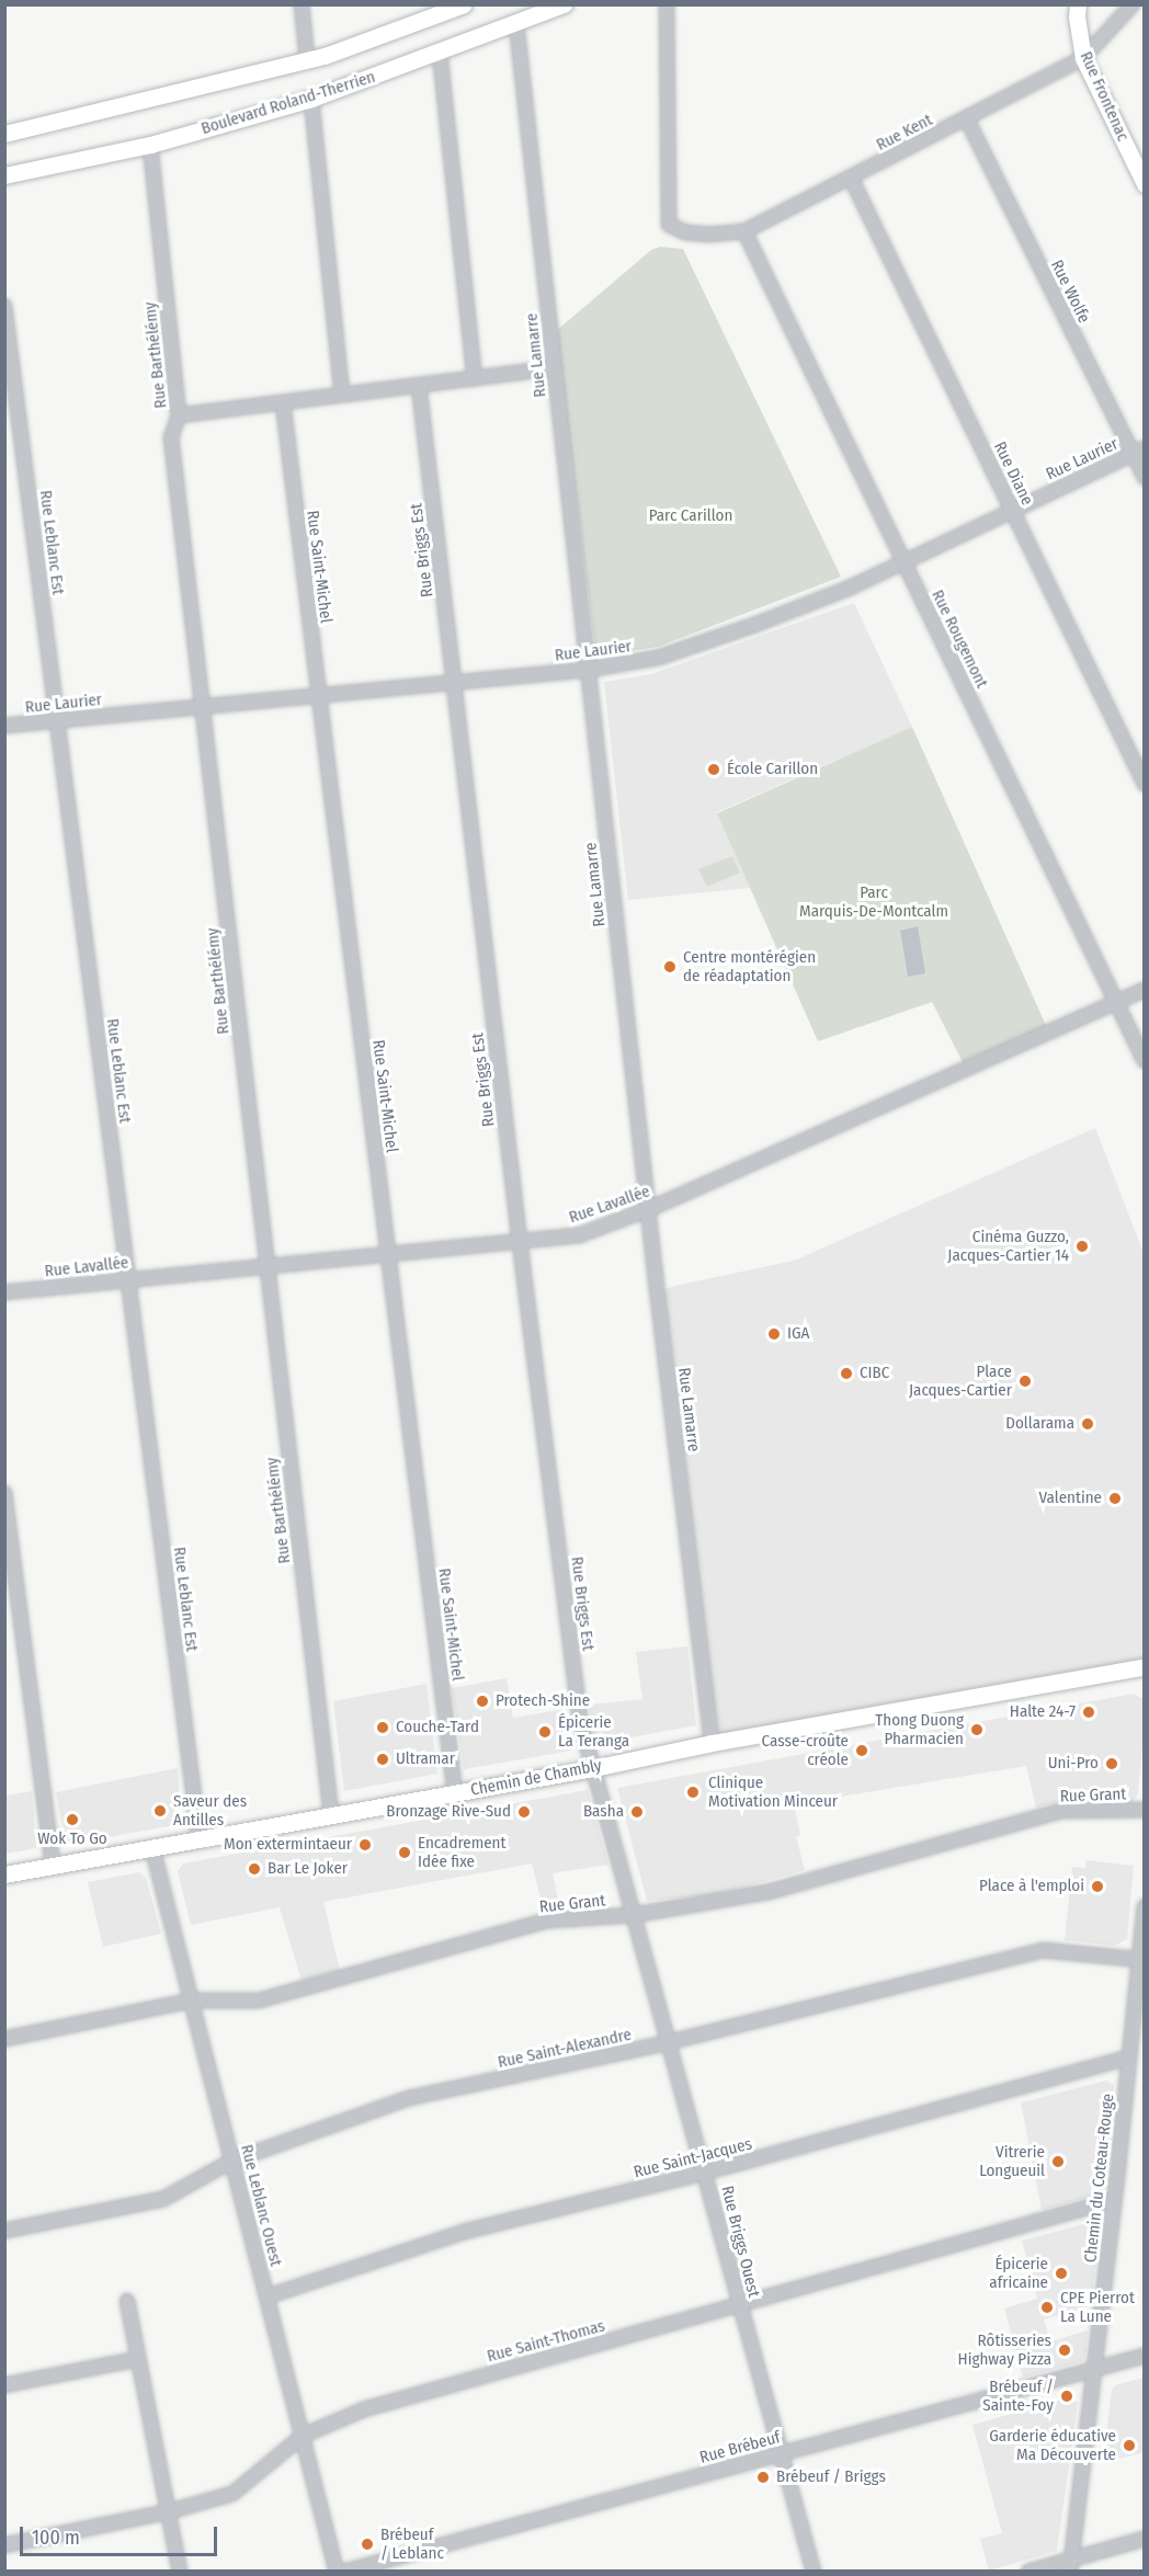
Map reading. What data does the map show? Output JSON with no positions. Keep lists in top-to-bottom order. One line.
{"streets":{"main road":["Rue Frontenac","Boulevard Roland-Therrien","Chemin de Chambly"],"street":["Rue Kent","Rue Wolfe","Rue Barthélémy","Rue Lamarre","Rue Laurier","Rue Diane","Rue Leblanc Est","Rue Briggs Est","Rue Saint-Michel","Rue Rougemont","Rue Lavallée","Rue Grant","Rue Saint-Alexandre","Rue Saint-Jacques","Chemin du Coteau-Rouge","Rue Leblanc Ouest","Rue Briggs Ouest","Rue Saint-Thomas","Rue Brébeuf"]},"crossings":[["Rue Frontenac","Rue Kent"],["Boulevard Roland-Therrien","Rue Barthélémy"],["Boulevard Roland-Therrien","Rue Lamarre"],["Rue Kent","Rue Wolfe"],["Rue Kent","Rue Diane"],["Rue Kent","Rue Rougemont"],["Rue Wolfe","Rue Laurier"],["Rue Barthélémy","Rue Laurier"],["Rue Barthélémy","Rue Lavallée"],["Rue Barthélémy","Chemin de Chambly"],["Rue Lamarre","Rue Laurier"],["Rue Lamarre","Rue Lavallée"],["Rue Lamarre","Chemin de Chambly"],["Rue Laurier","Rue Diane"],["Rue Laurier","Rue Leblanc Est"],["Rue Laurier","Rue Briggs Est"],["Rue Laurier","Rue Saint-Michel"],["Rue Laurier","Rue Rougemont"],["Rue Leblanc Est","Rue Lavallée"],["Rue Leblanc Est","Chemin de Chambly"],["Rue Briggs Est","Rue Lavallée"],["Rue Briggs Est","Chemin de Chambly"],["Rue Briggs Est","Rue Briggs Ouest"],["Rue Saint-Michel","Rue Lavallée"],["Rue Saint-Michel","Chemin de Chambly"],["Rue Rougemont","Rue Lavallée"],["Chemin de Chambly","Rue Leblanc Ouest"],["Chemin de Chambly","Rue Briggs Ouest"],["Rue Grant","Rue Leblanc Ouest"],["Rue Grant","Rue Briggs Ouest"],["Rue Saint-Alexandre","Chemin du Coteau-Rouge"],["Rue Saint-Alexandre","Rue Leblanc Ouest"],["Rue Saint-Alexandre","Rue Briggs Ouest"],["Rue Saint-Jacques","Chemin du Coteau-Rouge"],["Rue Saint-Jacques","Rue Leblanc Ouest"],["Rue Saint-Jacques","Rue Briggs Ouest"],["Chemin du Coteau-Rouge","Rue Saint-Thomas"],["Chemin du Coteau-Rouge","Rue Brébeuf"],["Rue Leblanc Ouest","Rue Saint-Thomas"],["Rue Briggs Ouest","Rue Saint-Thomas"],["Rue Briggs Ouest","Rue Brébeuf"]],"parks":["Parc Carillon","Parc Marquis-De-Montcalm"],"places":["École Carillon","Centre montérégien de réadaptation","Cinéma Guzzo, Jacques-Cartier 14","IGA","CIBC","Place Jacques-Cartier","Dollarama","Valentine","Protech-Shine","Halte 24-7","Couche-Tard","Thong Duong Pharmacien","Épicerie La Teranga","Casse-croûte créole","Ultramar","Uni-Pro","Clinique Motivation Minceur","Saveur des Antilles","Bronzage Rive-Sud","Basha","Wok To Go","Mon extermintaeur","Encadrement Idée fixe","Bar Le Joker","Place à l'emploi","Vitrerie Longueuil","Épicerie africaine","CPE Pierrot La Lune","Rôtisseries Highway Pizza","Brébeuf / Sainte-Foy","Garderie éducative Ma Découverte","Brébeuf / Briggs","Brébeuf / Leblanc"],"scale_bar":"100 m"}
